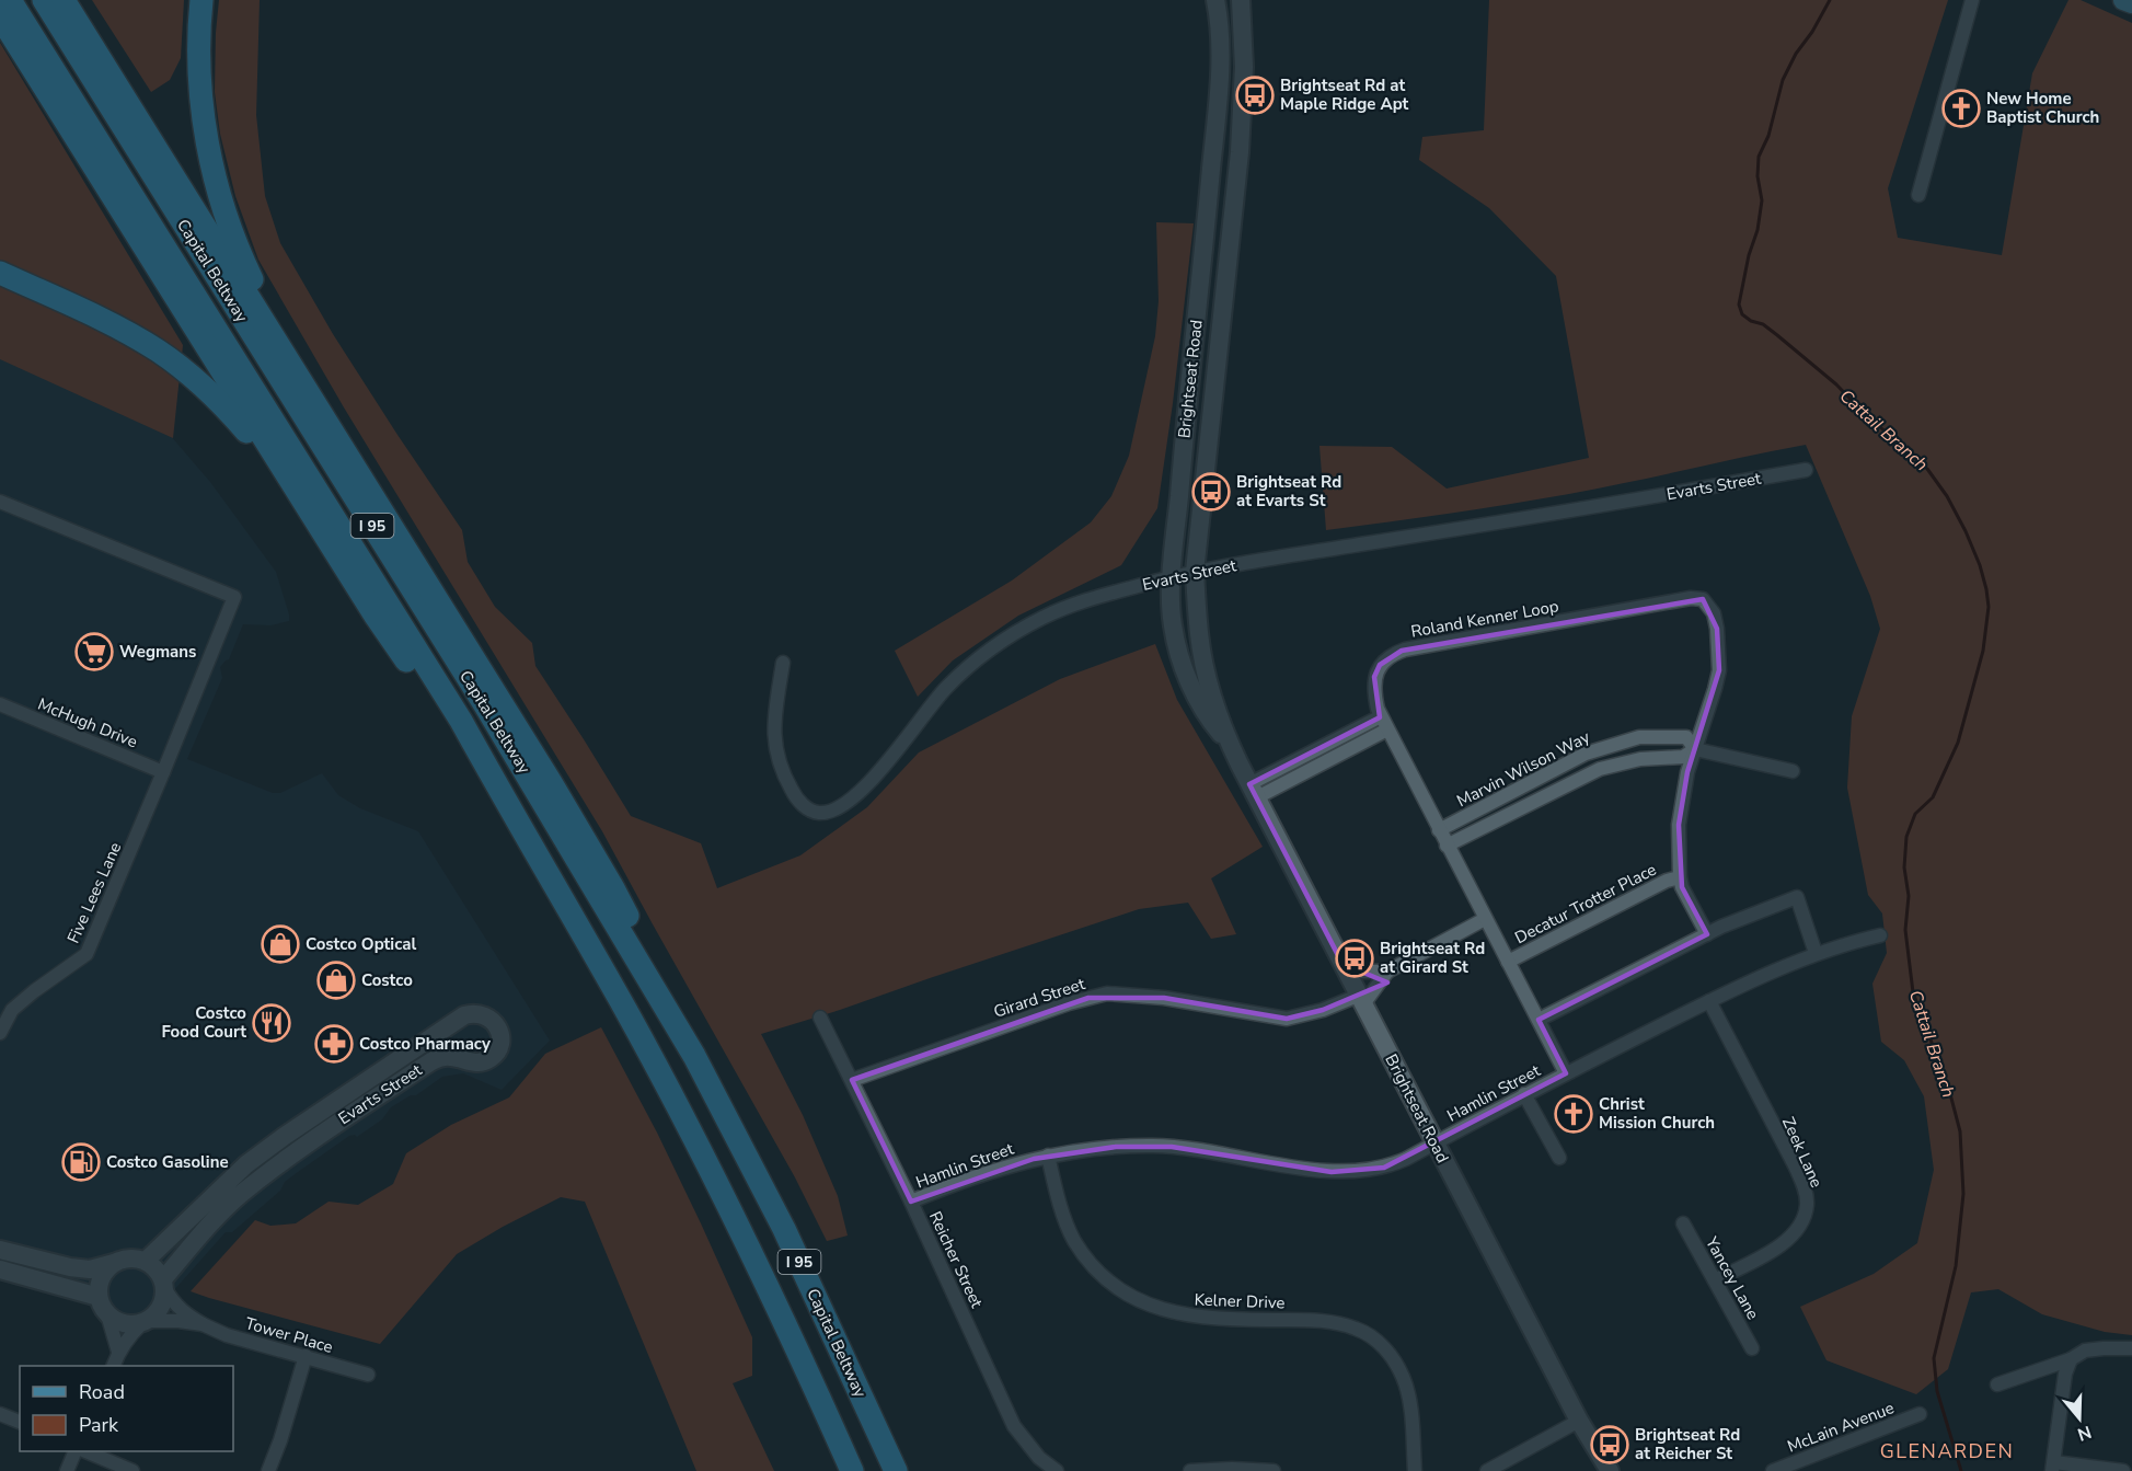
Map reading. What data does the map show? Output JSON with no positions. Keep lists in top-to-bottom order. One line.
{"streets":{"highway":["Capital Beltway","I 95"],"street":["Brightseat Road","Evarts Street","Roland Kenner Loop","McHugh Drive","Marvin Wilson Way","Five Lees Lane","Decatur Trotter Place","Girard Street","Hamlin Street","Zeek Lane","Reicher Street","Yancey Lane","Kelner Drive","Tower Place","McLain Avenue"]},"crossings":[["Brightseat Road","Evarts Street"],["Brightseat Road","Girard Street"],["Brightseat Road","Hamlin Street"],["Evarts Street","Tower Place"],["Roland Kenner Loop","Marvin Wilson Way"],["Roland Kenner Loop","Decatur Trotter Place"],["Roland Kenner Loop","Hamlin Street"],["McHugh Drive","Five Lees Lane"],["Girard Street","Reicher Street"],["Hamlin Street","Zeek Lane"],["Hamlin Street","Reicher Street"],["Hamlin Street","Kelner Drive"],["Zeek Lane","Yancey Lane"]],"districts":["GLENARDEN"],"water":["Cattail Branch"],"places":{"bus stop":["Brightseat Rd at Maple Ridge Apt","Brightseat Rd at Evarts St","Brightseat Rd at Girard St","Brightseat Rd at Reicher St"],"church":["New Home Baptist Church","Christ Mission Church"],"supermarket":["Wegmans"],"shop":["Costco Optical","Costco"],"restaurant":["Costco Food Court"],"pharmacy":["Costco Pharmacy"],"fuel station":["Costco Gasoline"]},"legend":["Road","Park"],"north":"bottom"}
